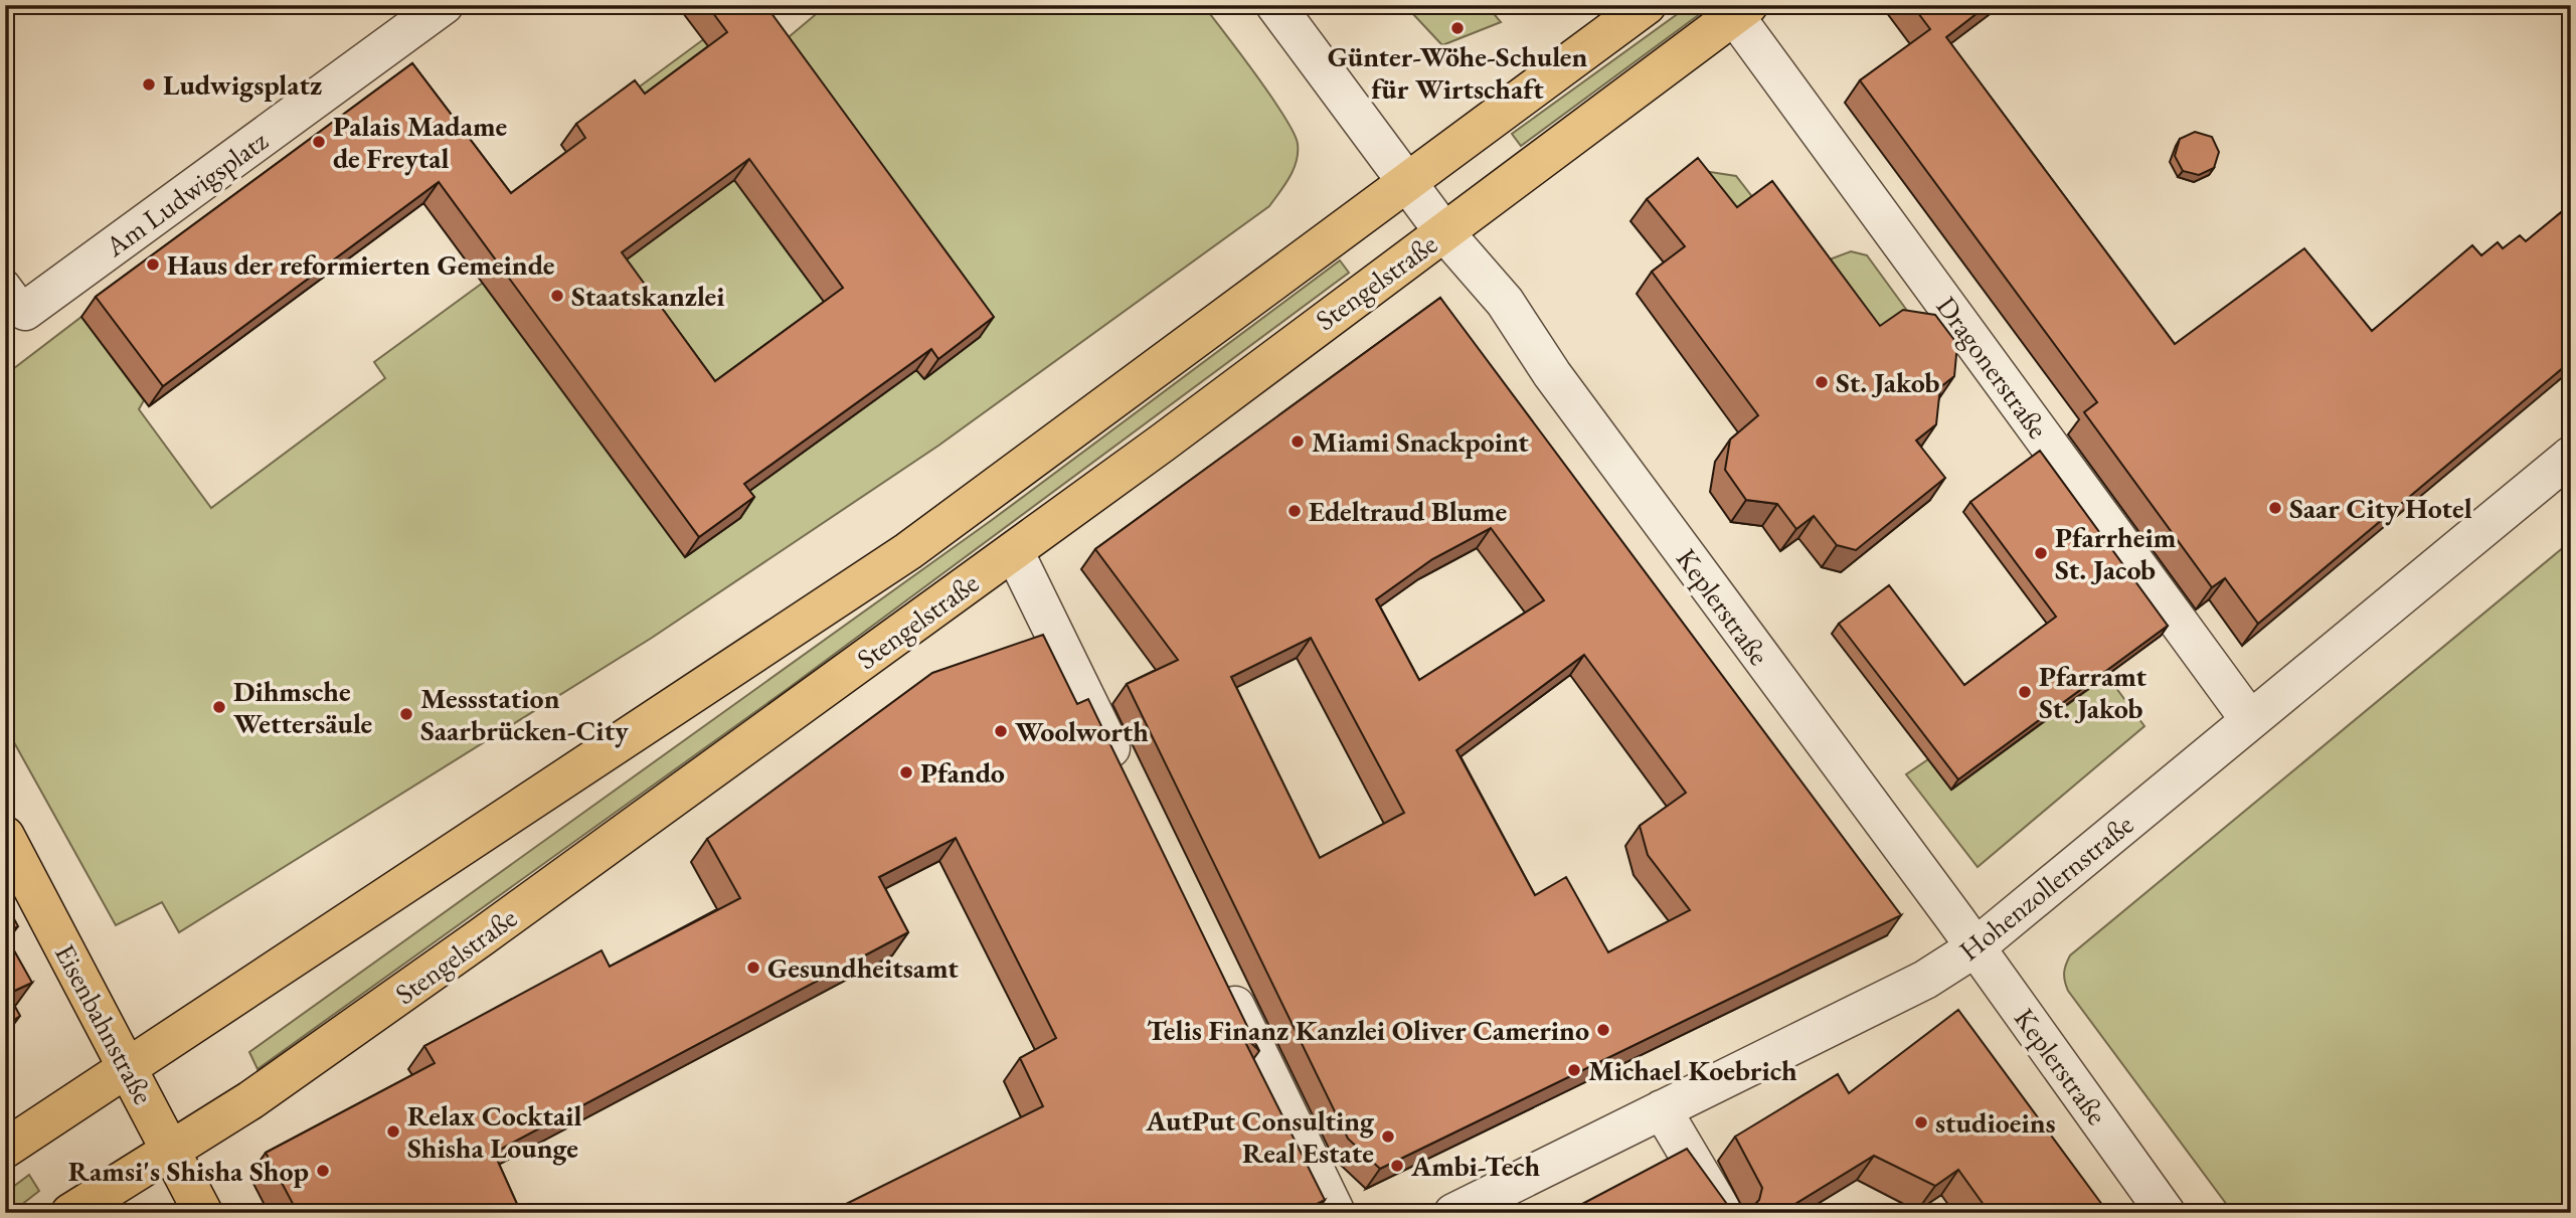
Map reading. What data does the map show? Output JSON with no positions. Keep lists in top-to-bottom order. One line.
{"streets":{"main road":["Stengelstraße","Eisenbahnstraße"],"street":["Am Ludwigsplatz","Dragonerstraße","Keplerstraße","Hohenzollernstraße"]},"crossings":[["Stengelstraße","Dragonerstraße"],["Stengelstraße","Keplerstraße"],["Stengelstraße","Eisenbahnstraße"],["Dragonerstraße","Hohenzollernstraße"],["Keplerstraße","Hohenzollernstraße"]],"places":["Günter-Wöhe-Schulen für Wirtschaft","Ludwigsplatz","Palais Madame de Freytal","Haus der reformierten Gemeinde","Staatskanzlei","St. Jakob","Miami Snackpoint","Saar City Hotel","Edeltraud Blume","Pfarrheim St. Jacob","Pfarramt St. Jakob","Dihmsche Wettersäule","Messstation Saarbrücken-City","Woolworth","Pfando","Gesundheitsamt","Telis Finanz Kanzlei Oliver Camerino","Michael Koebrich","studioeins","Relax Cocktail Shisha Lounge","AutPut Consulting Real Estate","Ambi-Tech","Ramsi's Shisha Shop"]}
